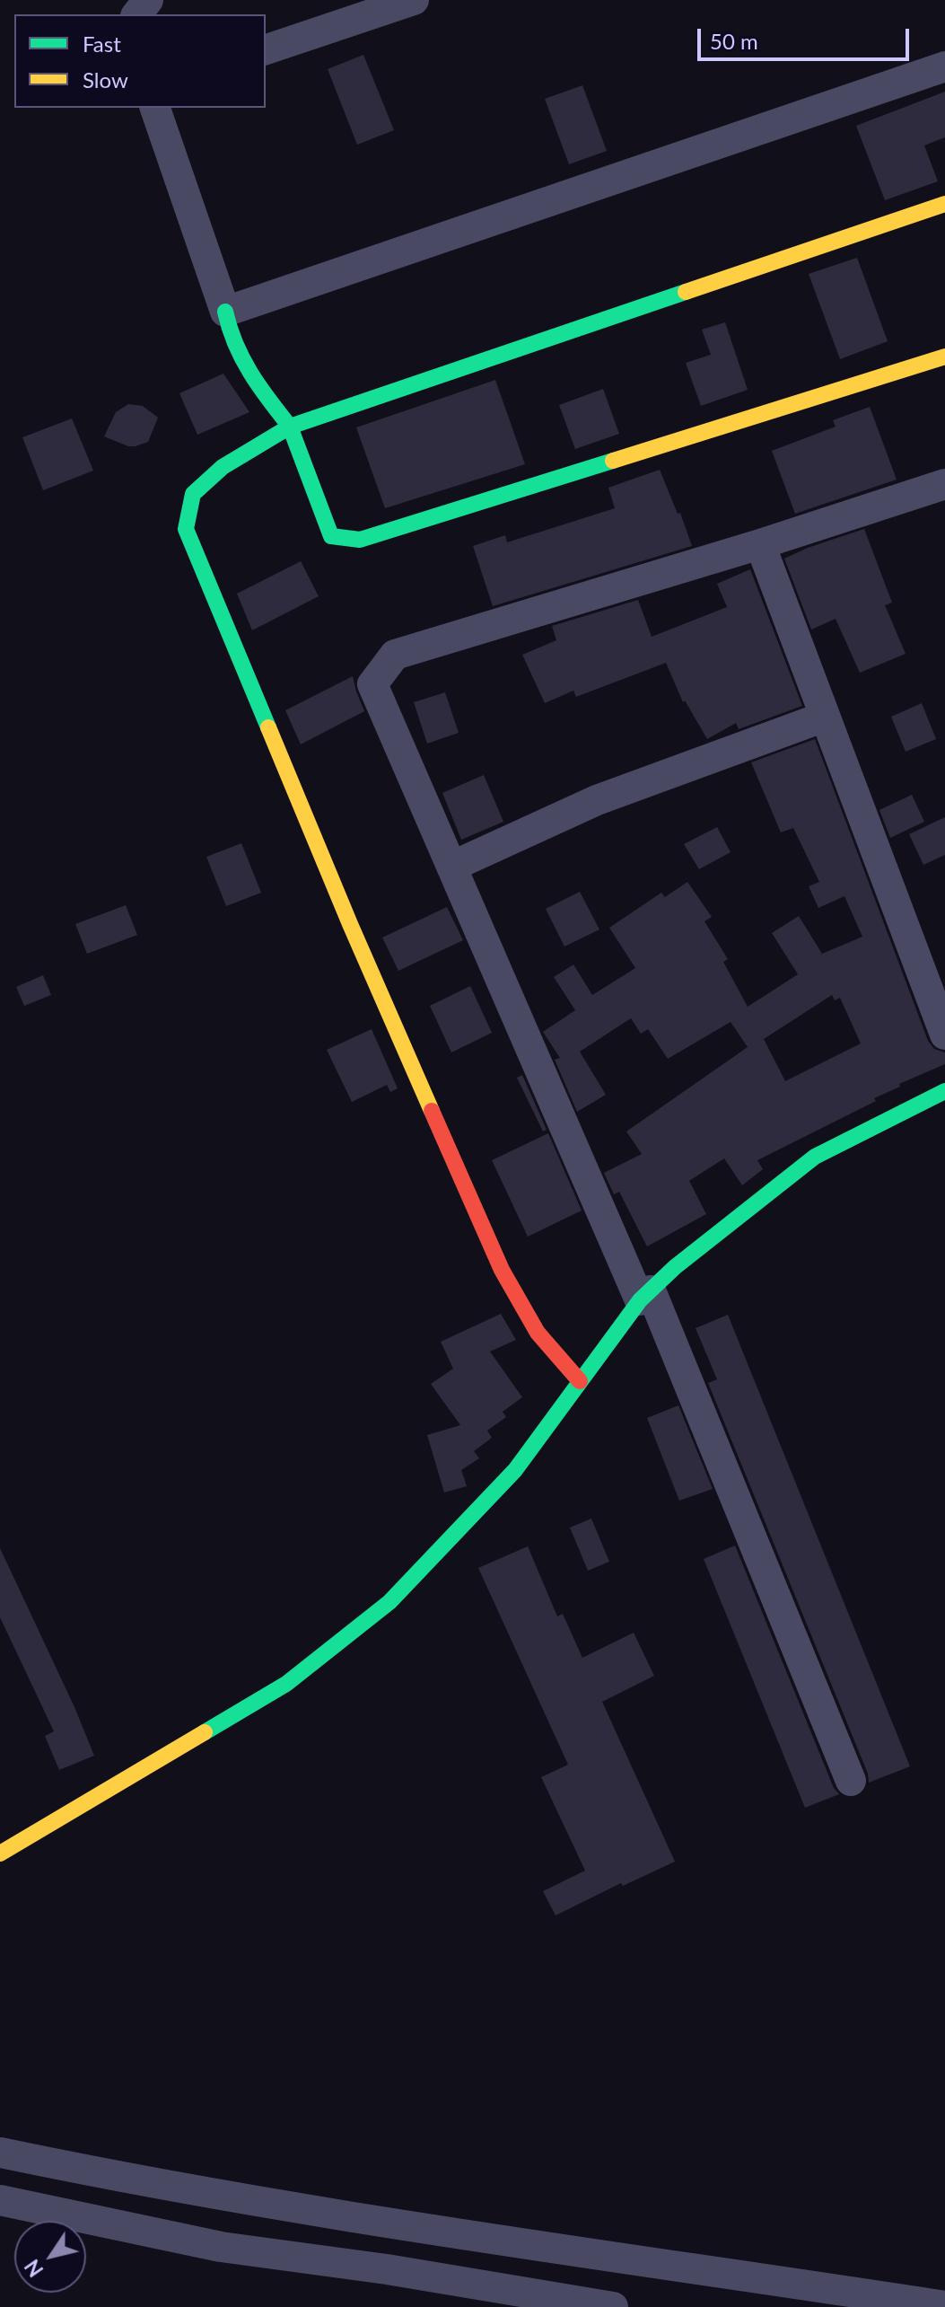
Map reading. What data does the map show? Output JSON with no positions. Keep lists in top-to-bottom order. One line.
{"legend":["Fast","Slow"],"scale_bar":"50 m","north":"bottom left"}
